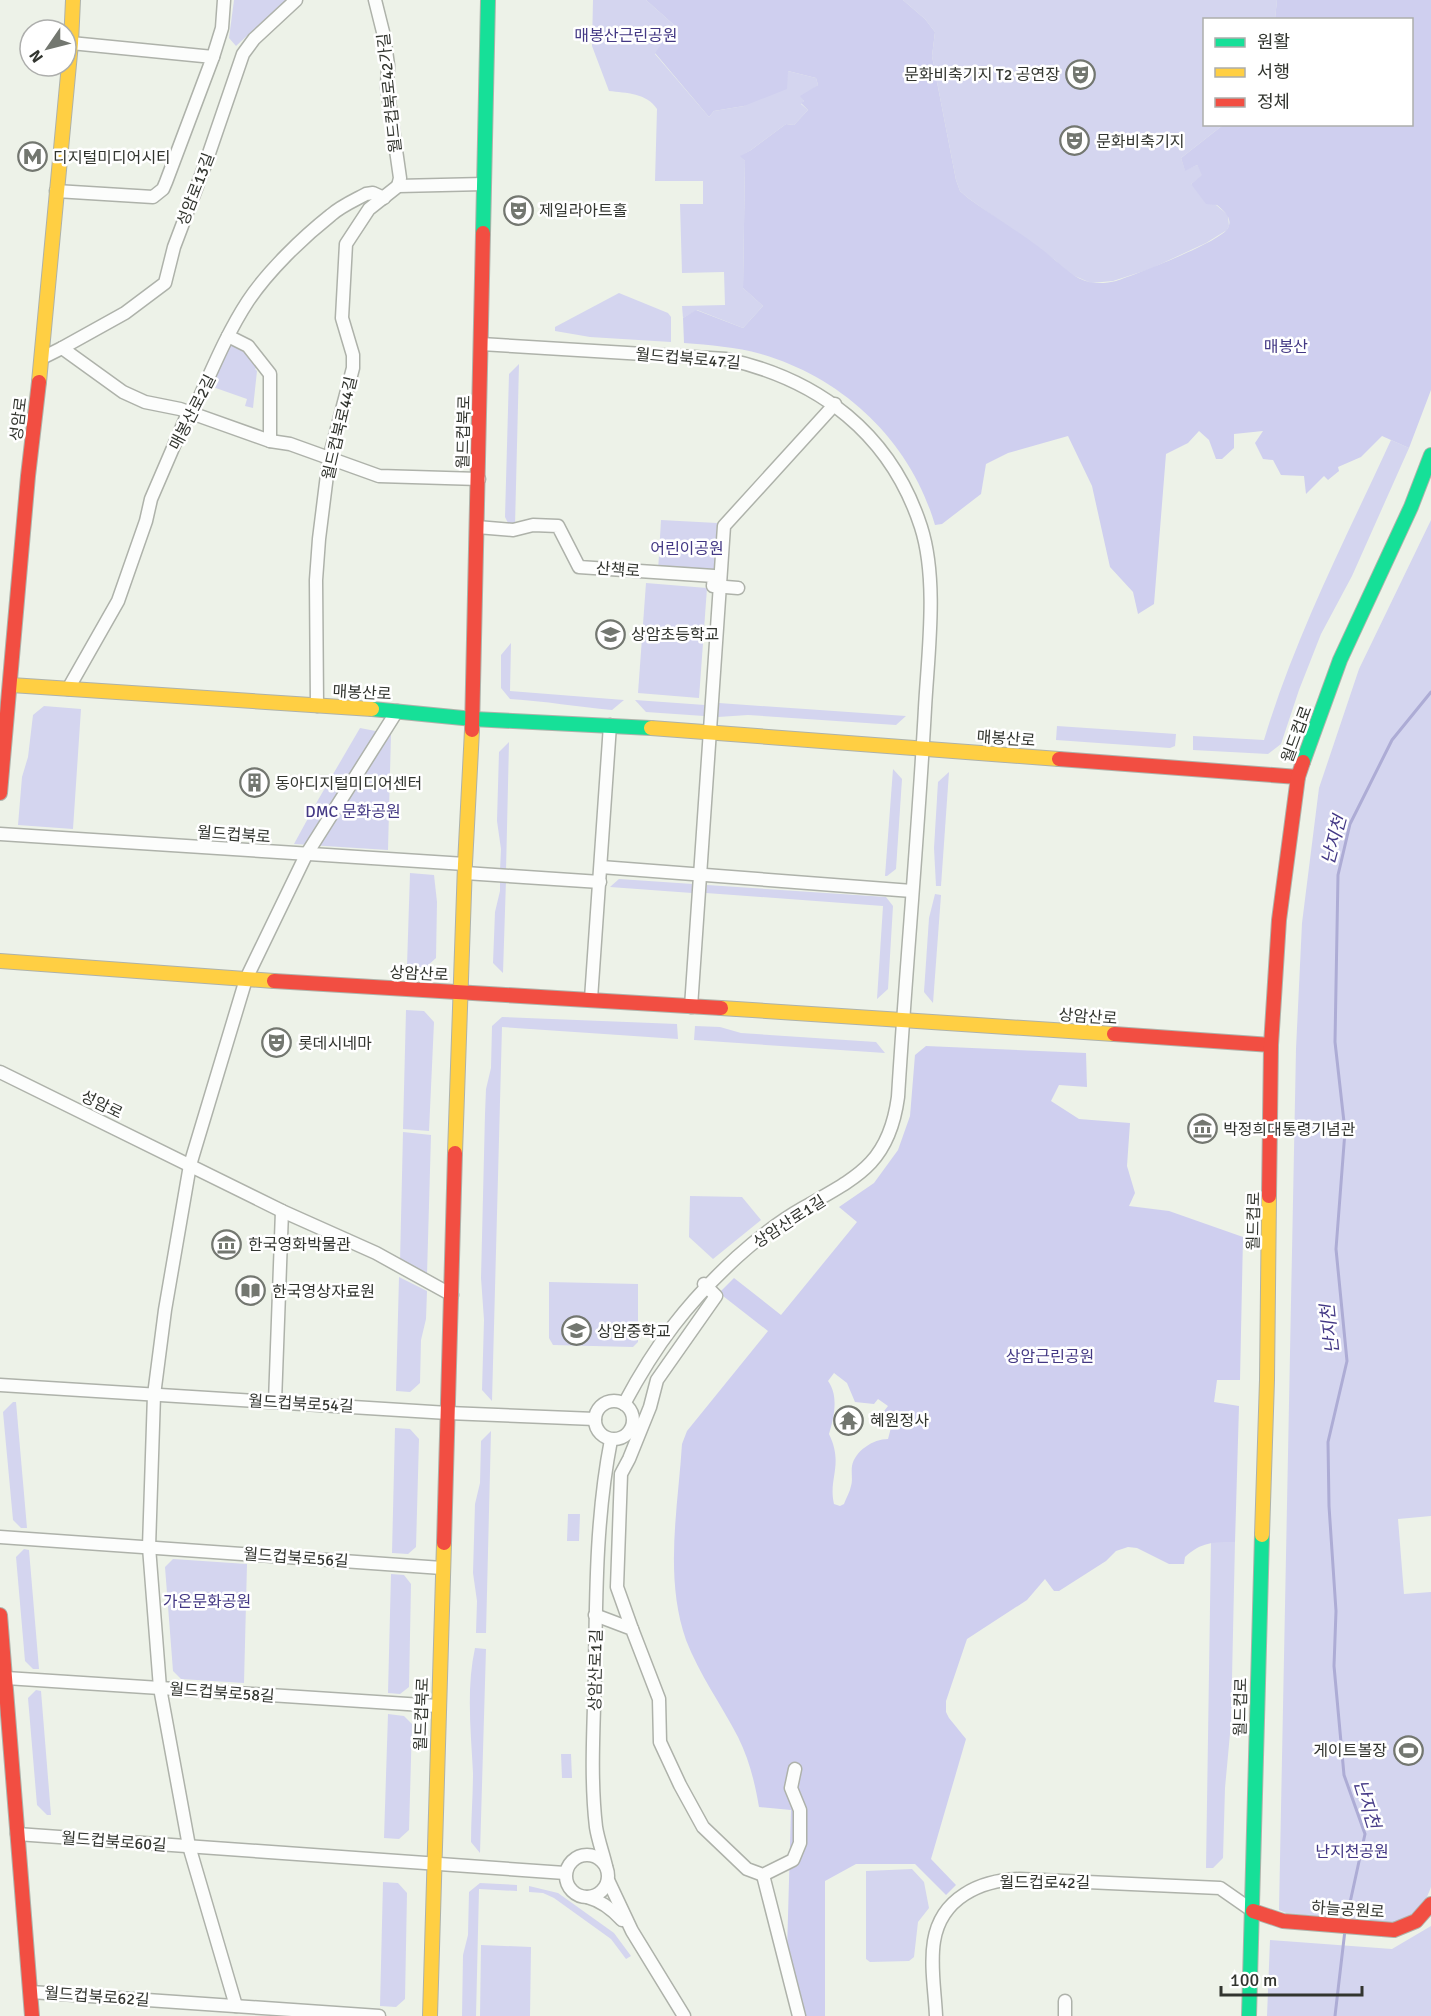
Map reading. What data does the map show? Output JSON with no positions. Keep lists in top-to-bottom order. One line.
{"streets":{"main road":["성암로","월드컵북로","매봉산로","월드컵로","상암산로","하늘공원로"],"street":["월드컵북로42가길","성암로13길","월드컵북로47길","매봉산로2길","월드컵북로44길","산책로","상암산로1길","월드컵북로54길","월드컵북로56길","월드컵북로58길","월드컵북로60길","월드컵로42길","월드컵북로62길"]},"crossings":[["월드컵북로42가길","월드컵북로44길"],["성암로13길","성암로"],["월드컵북로47길","월드컵북로"],["월드컵북로47길","매봉산로"],["매봉산로2길","월드컵북로44길"],["매봉산로2길","매봉산로"],["성암로","매봉산로"],["월드컵북로44길","매봉산로"],["월드컵북로","산책로"],["월드컵북로","매봉산로"],["월드컵북로","상암산로"],["월드컵북로","월드컵북로54길"],["월드컵북로","월드컵북로56길"],["월드컵북로","월드컵북로58길"],["매봉산로","월드컵로"],["월드컵로","상암산로"],["월드컵로","월드컵로42길"],["월드컵로","하늘공원로"],["상암산로","상암산로1길"],["월드컵북로60길","월드컵북로62길"],["월드컵로42길","하늘공원로"]],"water":["난지천"],"parks":["매봉산근린공원","매봉산","어린이공원","DMC 문화공원","상암근린공원","가온문화공원","난지천공원"],"places":{"theatre":["문화비축기지 T2 공연장","문화비축기지","제일라아트홀","롯데시네마"],"metro station":["디지털미디어시티"],"school or university":["상암초등학교","상암중학교"],"building":["동아디지털미디어센터"],"museum":["박정희대통령기념관","한국영화박물관"],"library":["한국영상자료원"],"temple":["혜원정사"],"sports":["게이트볼장"]},"legend":["원활","서행","정체"],"scale_bar":"100 m","north":"bottom left"}
